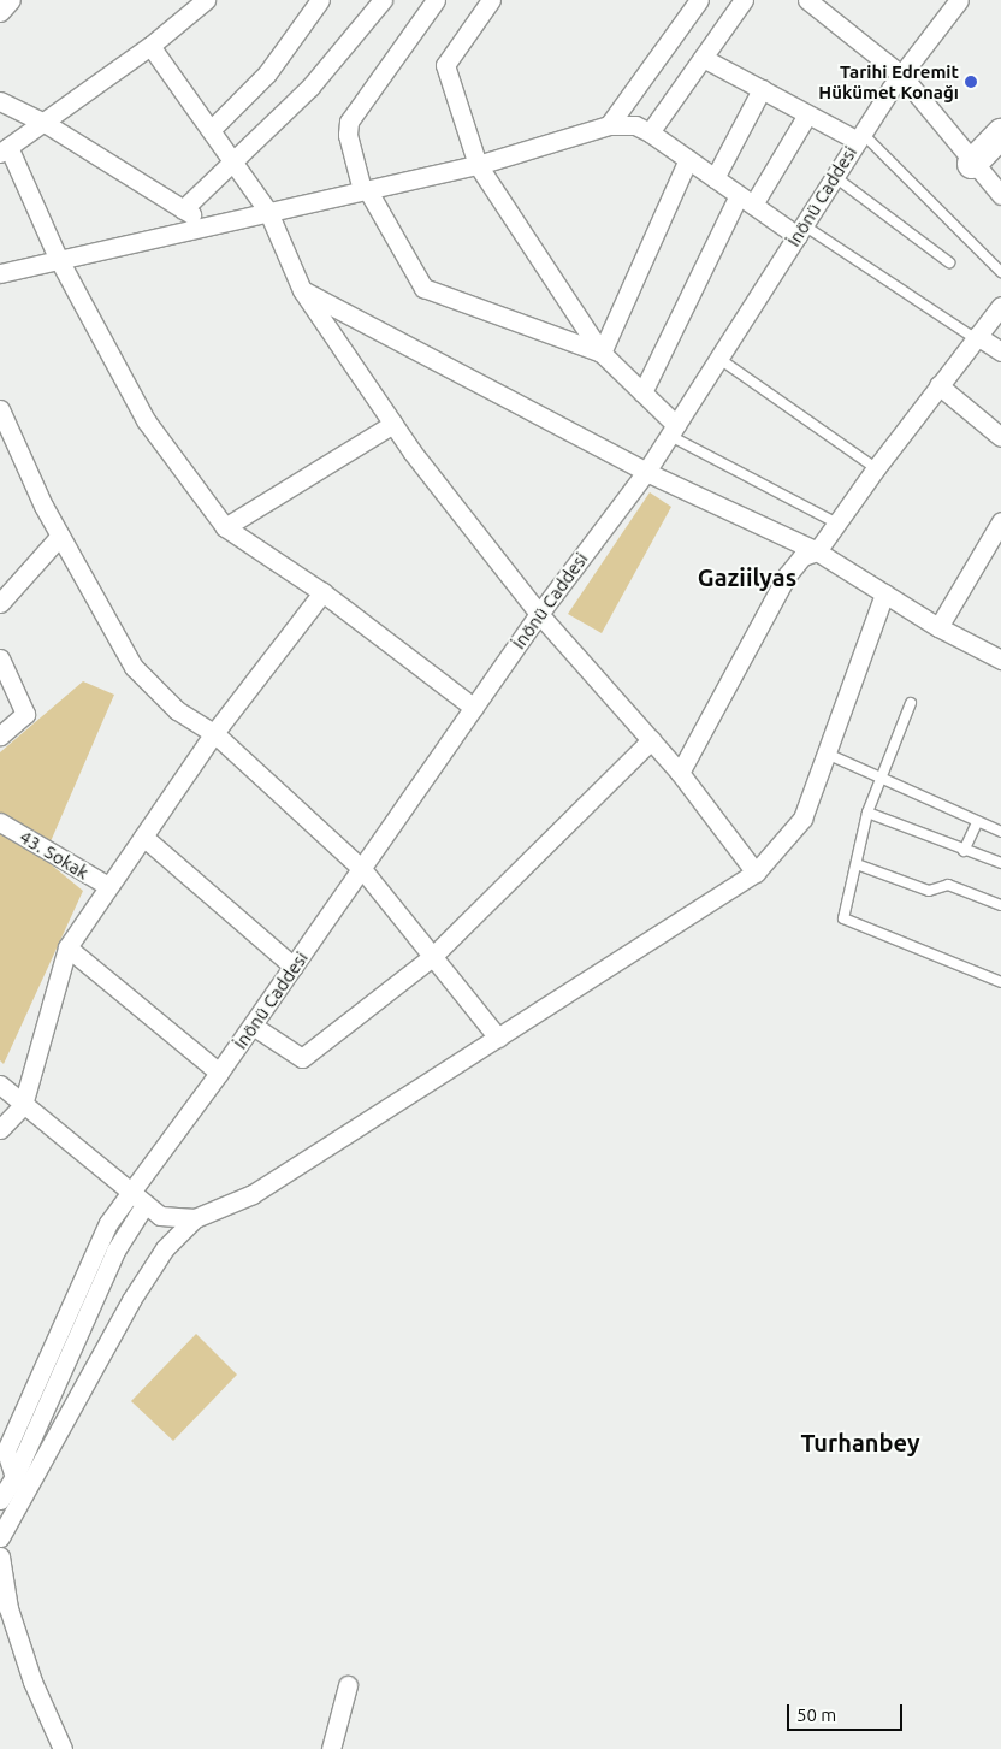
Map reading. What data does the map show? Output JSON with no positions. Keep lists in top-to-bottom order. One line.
{"streets":{"street":["İnönü Caddesi","43. Sokak"]},"districts":["Gaziilyas","Turhanbey"],"places":["Tarihi Edremit Hükümet Konağı"],"scale_bar":"50 m"}
